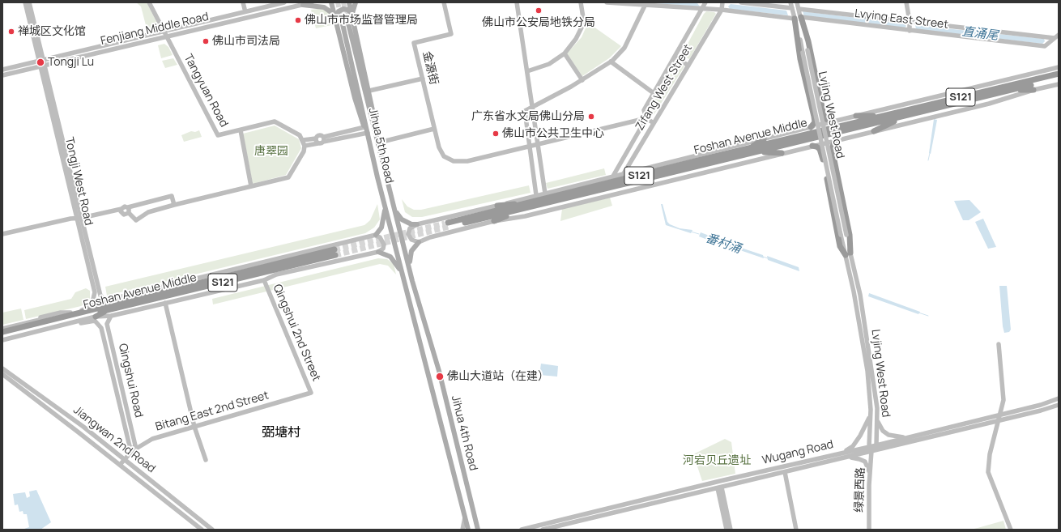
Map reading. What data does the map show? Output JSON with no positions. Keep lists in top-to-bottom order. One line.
{"streets":{"highway":["S121","Foshan Avenue Middle"],"main road":["Lvying East Street","Fenjiang Middle Road","金源街","Zifang West Street","Tangyuan Road","Lvjing West Road","Jihua 5th Road","Tongji West Road","Qingshui 2nd Street","Qingshui Road","Bitang East 2nd Street","Jihua 4th Road","Jiangwan 2nd Road","Wugang Road","绿景西路"]},"crossings":[["Lvying East Street","Zifang West Street"],["Lvying East Street","Lvjing West Road"],["Fenjiang Middle Road","Tangyuan Road"],["Fenjiang Middle Road","Tongji West Road"],["金源街","Zifang West Street"],["Zifang West Street","Foshan Avenue Middle"],["S121","Foshan Avenue Middle"],["Lvjing West Road","Wugang Road"],["Lvjing West Road","绿景西路"],["Jihua 5th Road","Jihua 4th Road"],["Qingshui 2nd Street","Bitang East 2nd Street"],["Qingshui Road","Bitang East 2nd Street"],["Bitang East 2nd Street","Jiangwan 2nd Road"],["Wugang Road","绿景西路"]],"districts":["弼塘村"],"water":["直涌尾","番村涌"],"parks":["唐翠园","河宕贝丘遗址"],"places":["佛山市公安局地铁分局","佛山市市场监督管理局","禅城区文化馆","佛山市司法局","Tongji Lu","广东省水文局佛山分局","佛山市公共卫生中心","佛山大道站（在建）"]}
